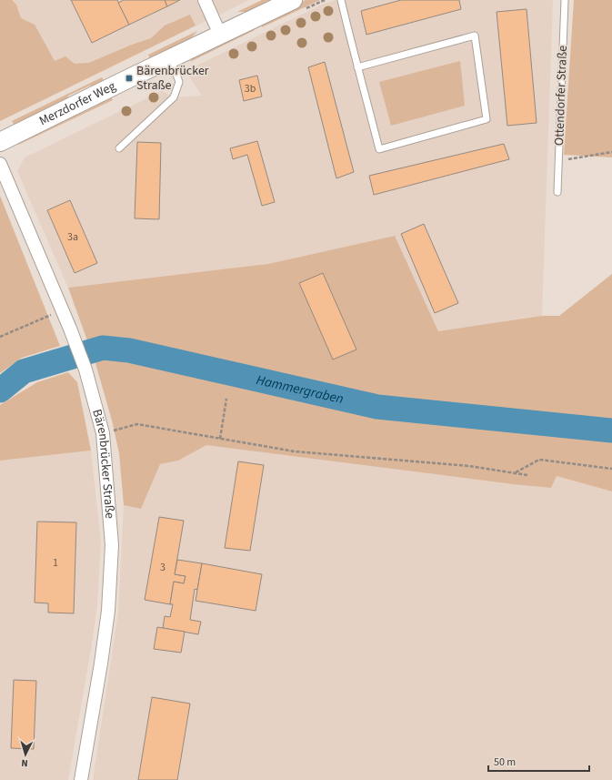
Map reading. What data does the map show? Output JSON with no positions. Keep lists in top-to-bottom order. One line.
{"streets":{"street":["Merzdorfer Weg","Bärenbrücker Straße"],"lane":["Ottendorfer Straße"]},"water":["Hammergraben"],"places":{"transit":["Bärenbrücker Straße"]},"house_numbers":["3b","3a","1","3"],"scale_bar":"50 m","north":"bottom"}
